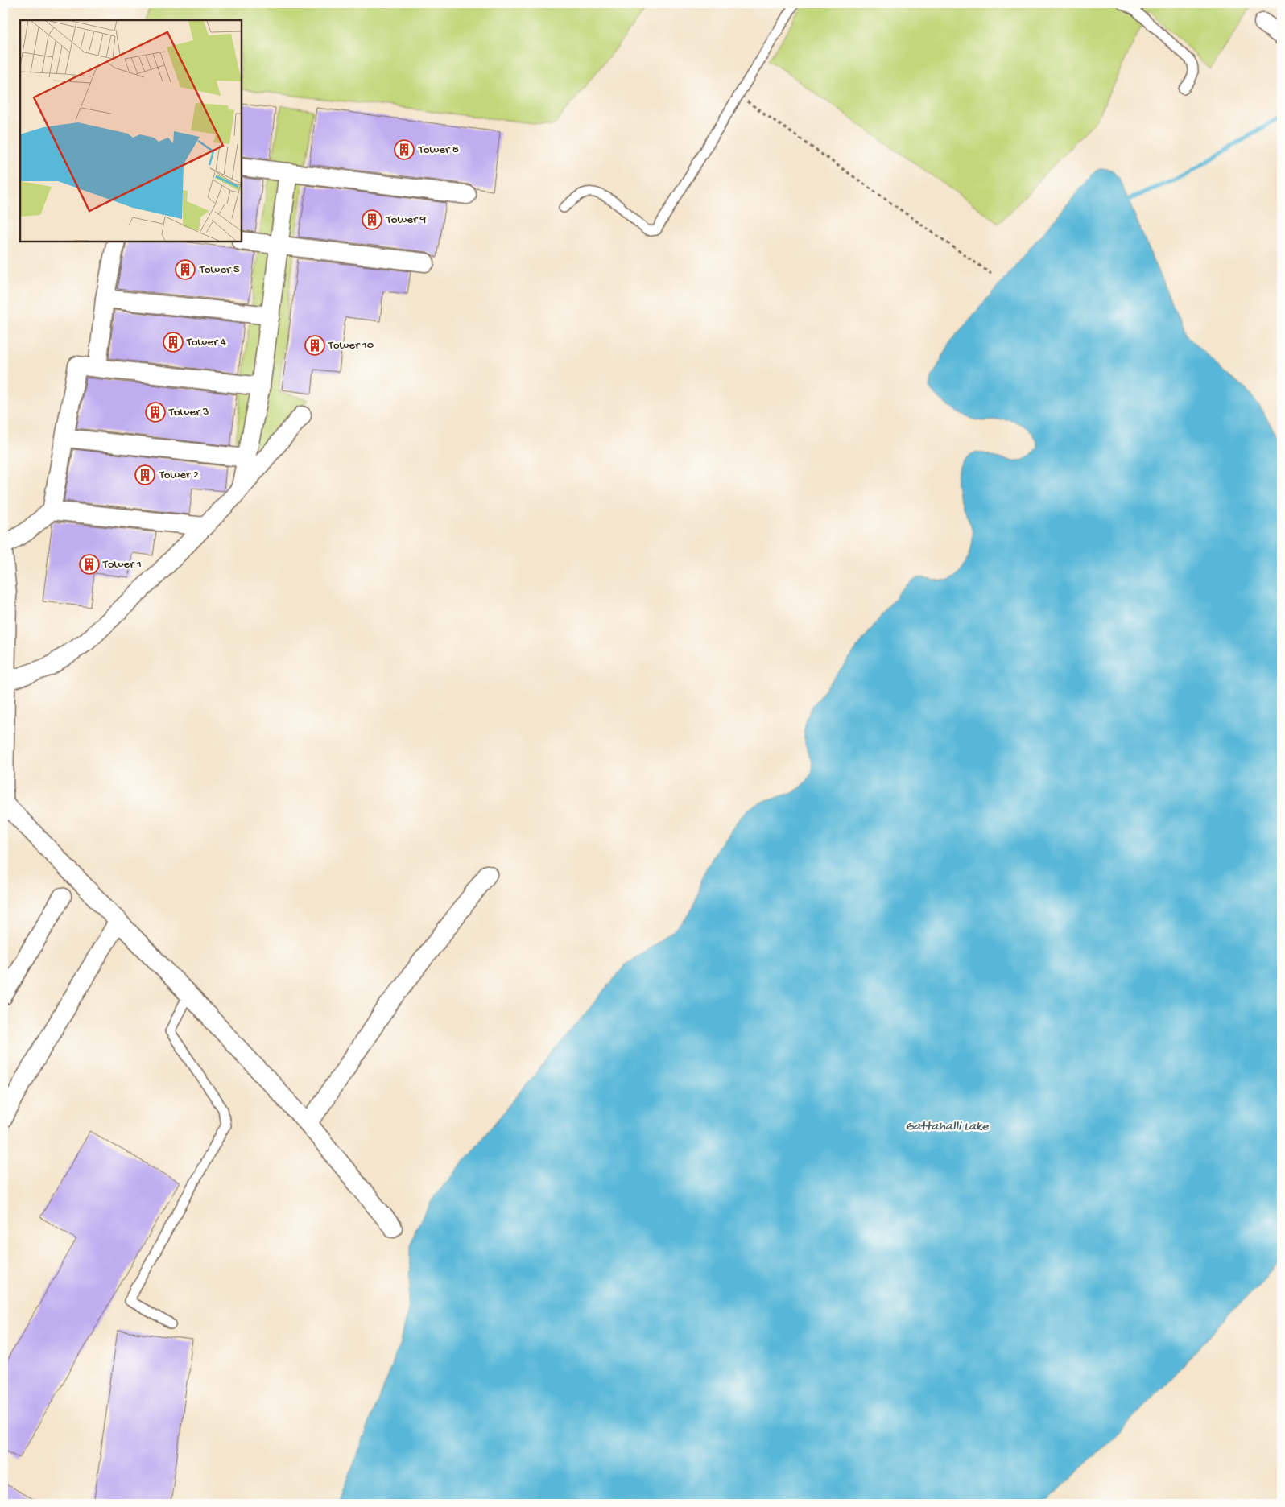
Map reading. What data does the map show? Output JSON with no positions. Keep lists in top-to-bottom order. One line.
{"water":["Gattahalli Lake"],"places":{"building":["Tower 8","Tower 9","Tower 5","Tower 4","Tower 10","Tower 3","Tower 2","Tower 1"]}}
